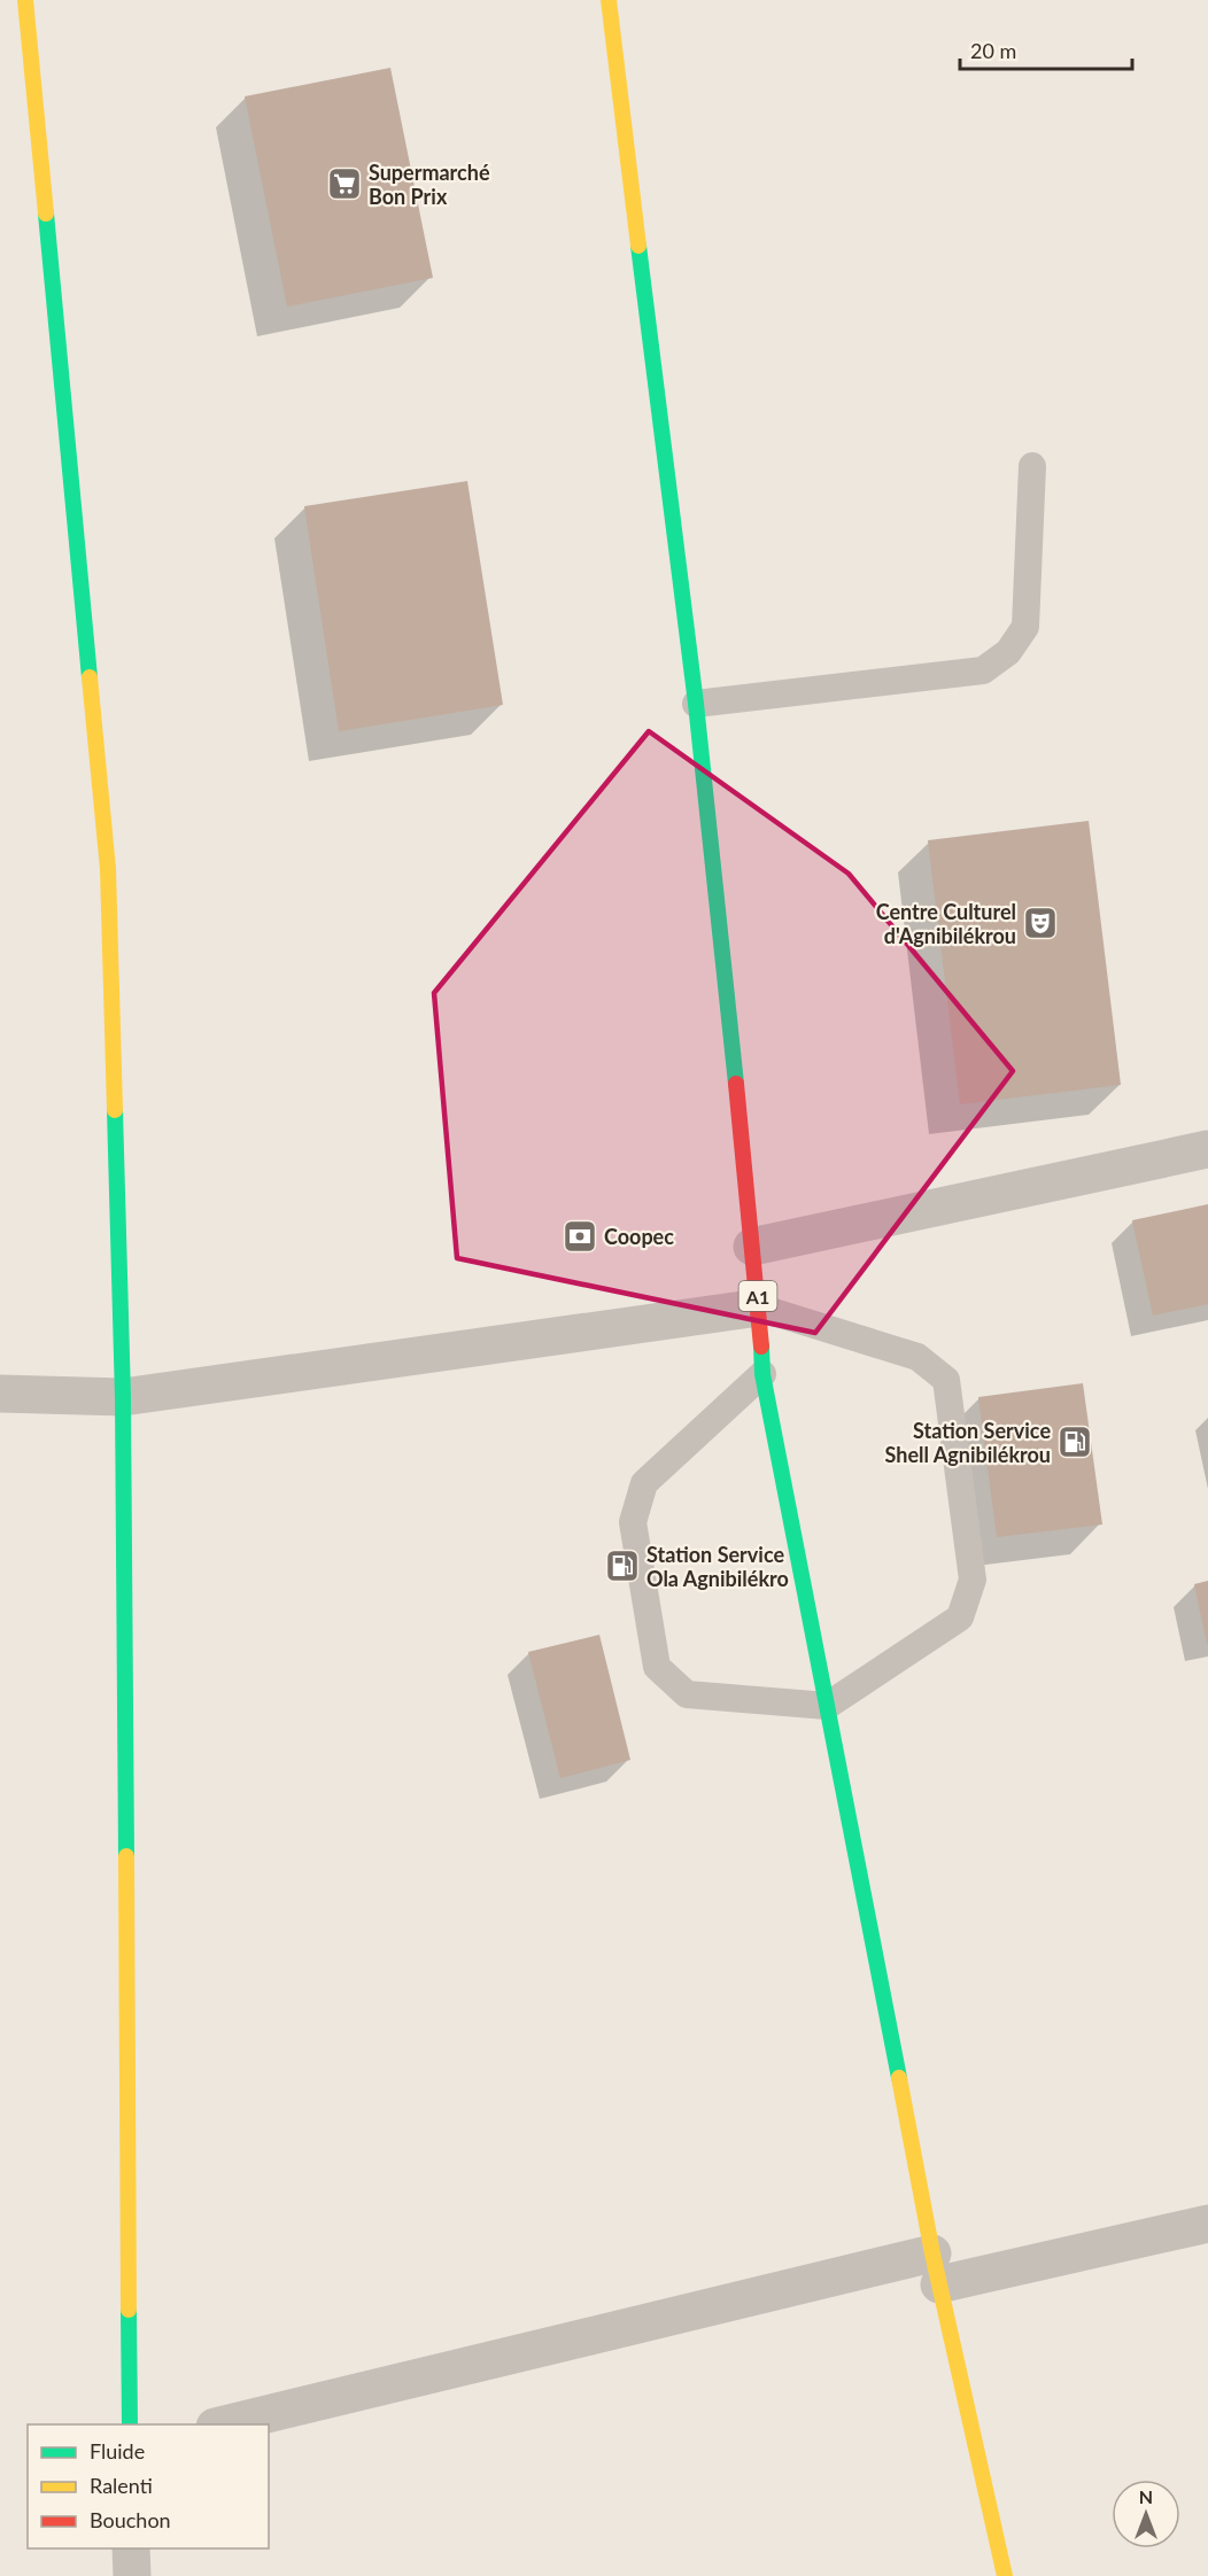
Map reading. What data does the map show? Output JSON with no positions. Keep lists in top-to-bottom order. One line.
{"streets":{"main road":["A1"]},"places":{"supermarket":["Supermarché Bon Prix"],"theatre":["Centre Culturel d'Agnibilékrou"],"bank":["Coopec"],"fuel station":["Station Service Shell Agnibilékrou","Station Service Ola Agnibilékro"]},"legend":["Fluide","Ralenti","Bouchon"],"scale_bar":"20 m","north":"top"}
